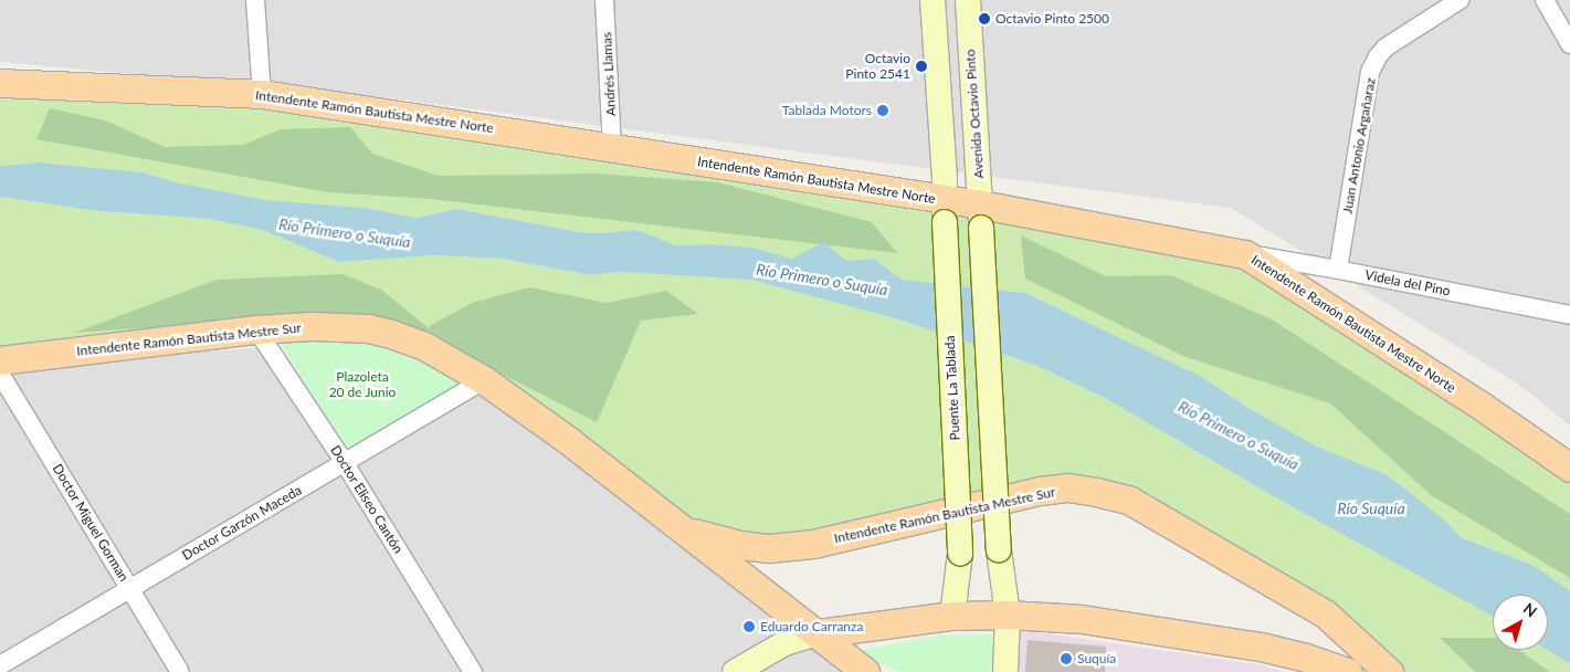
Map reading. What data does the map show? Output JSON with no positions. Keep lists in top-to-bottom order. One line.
{"streets":{"main road":["Intendente Ramón Bautista Mestre Norte","Avenida Octavio Pinto","Intendente Ramón Bautista Mestre Sur","Puente La Tablada"],"street":["Andrés Llamas","Juan Antonio Argañaraz","Videla del Pino","Doctor Eliseo Cantón","Doctor Miguel Gorman","Doctor Garzón Maceda"]},"crossings":[["Andrés Llamas","Intendente Ramón Bautista Mestre Norte"],["Intendente Ramón Bautista Mestre Norte","Avenida Octavio Pinto"],["Intendente Ramón Bautista Mestre Norte","Videla del Pino"],["Intendente Ramón Bautista Mestre Norte","Puente La Tablada"],["Juan Antonio Argañaraz","Videla del Pino"],["Intendente Ramón Bautista Mestre Sur","Doctor Eliseo Cantón"],["Intendente Ramón Bautista Mestre Sur","Doctor Garzón Maceda"],["Doctor Eliseo Cantón","Doctor Garzón Maceda"],["Doctor Miguel Gorman","Doctor Garzón Maceda"]],"water":["Río Primero o Suquía","Río Suquía"],"parks":["Plazoleta 20 de Junio"],"places":["Octavio Pinto 2500","Octavio Pinto 2541","Tablada Motors","Eduardo Carranza","Suquía"],"north":"top right"}
